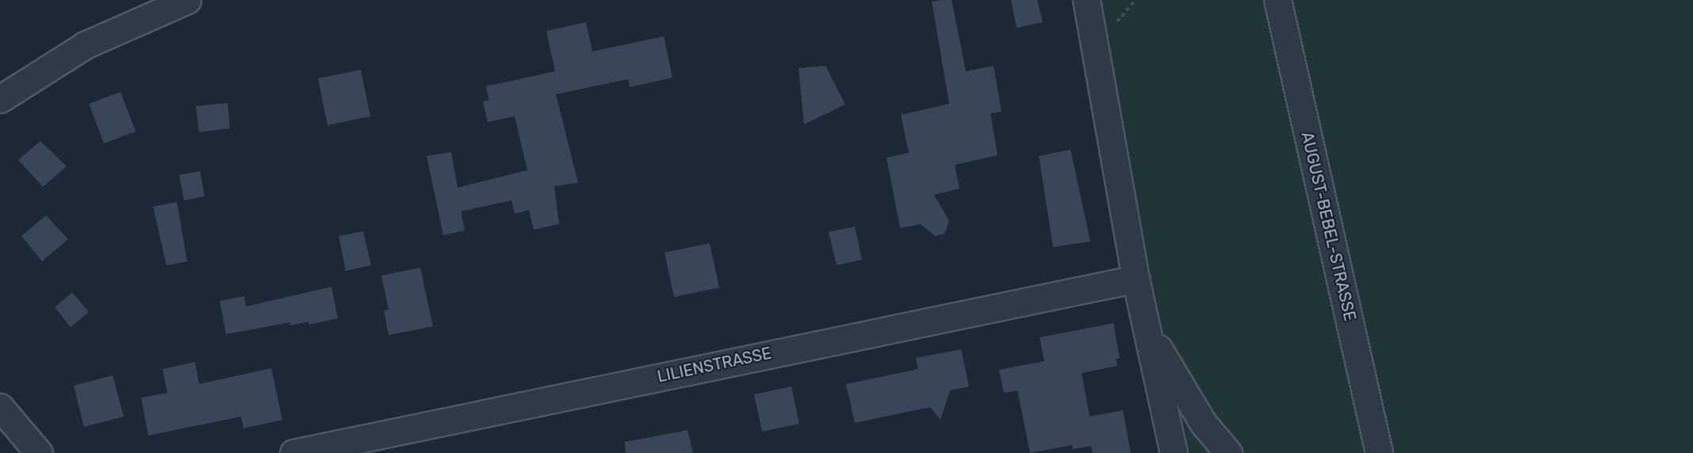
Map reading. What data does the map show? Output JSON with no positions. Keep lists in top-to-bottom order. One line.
{"streets":{"street":["AUGUST-BEBEL-STRASSE","LILIENSTRASSE"]}}
